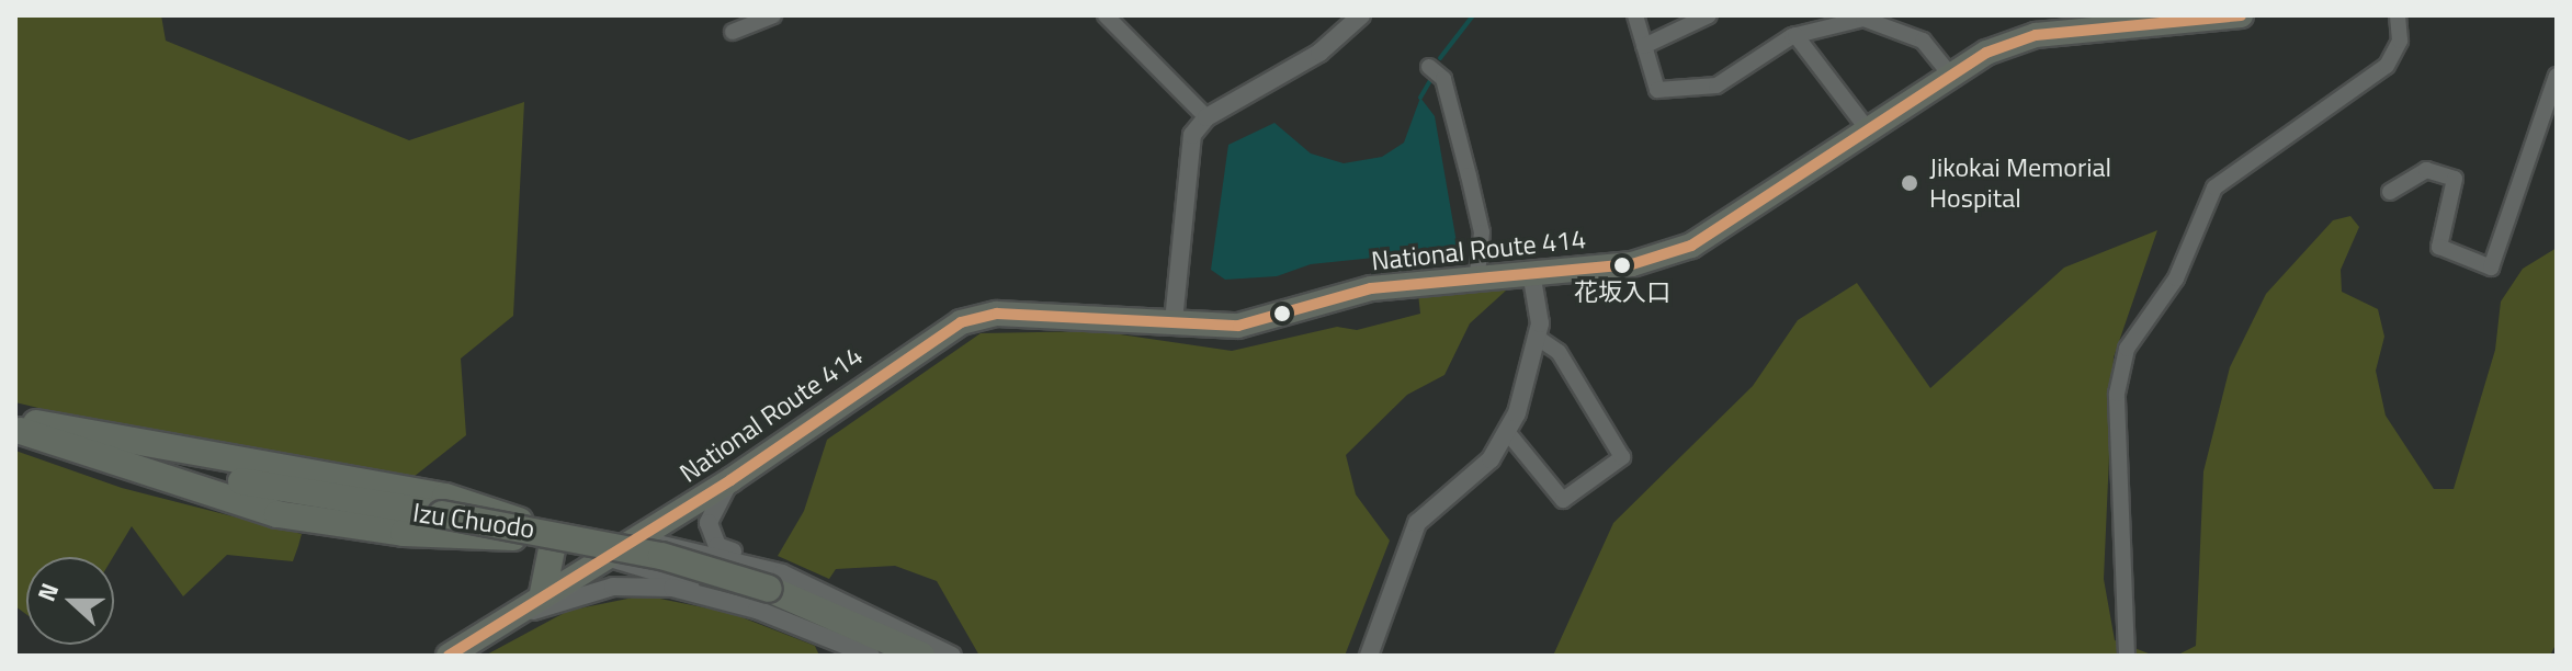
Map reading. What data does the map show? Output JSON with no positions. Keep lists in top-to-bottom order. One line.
{"streets":{"highway":["National Route 414","Izu Chuodo"]},"places":["Jikokai Memorial Hospital","花坂入口"],"north":"left"}
